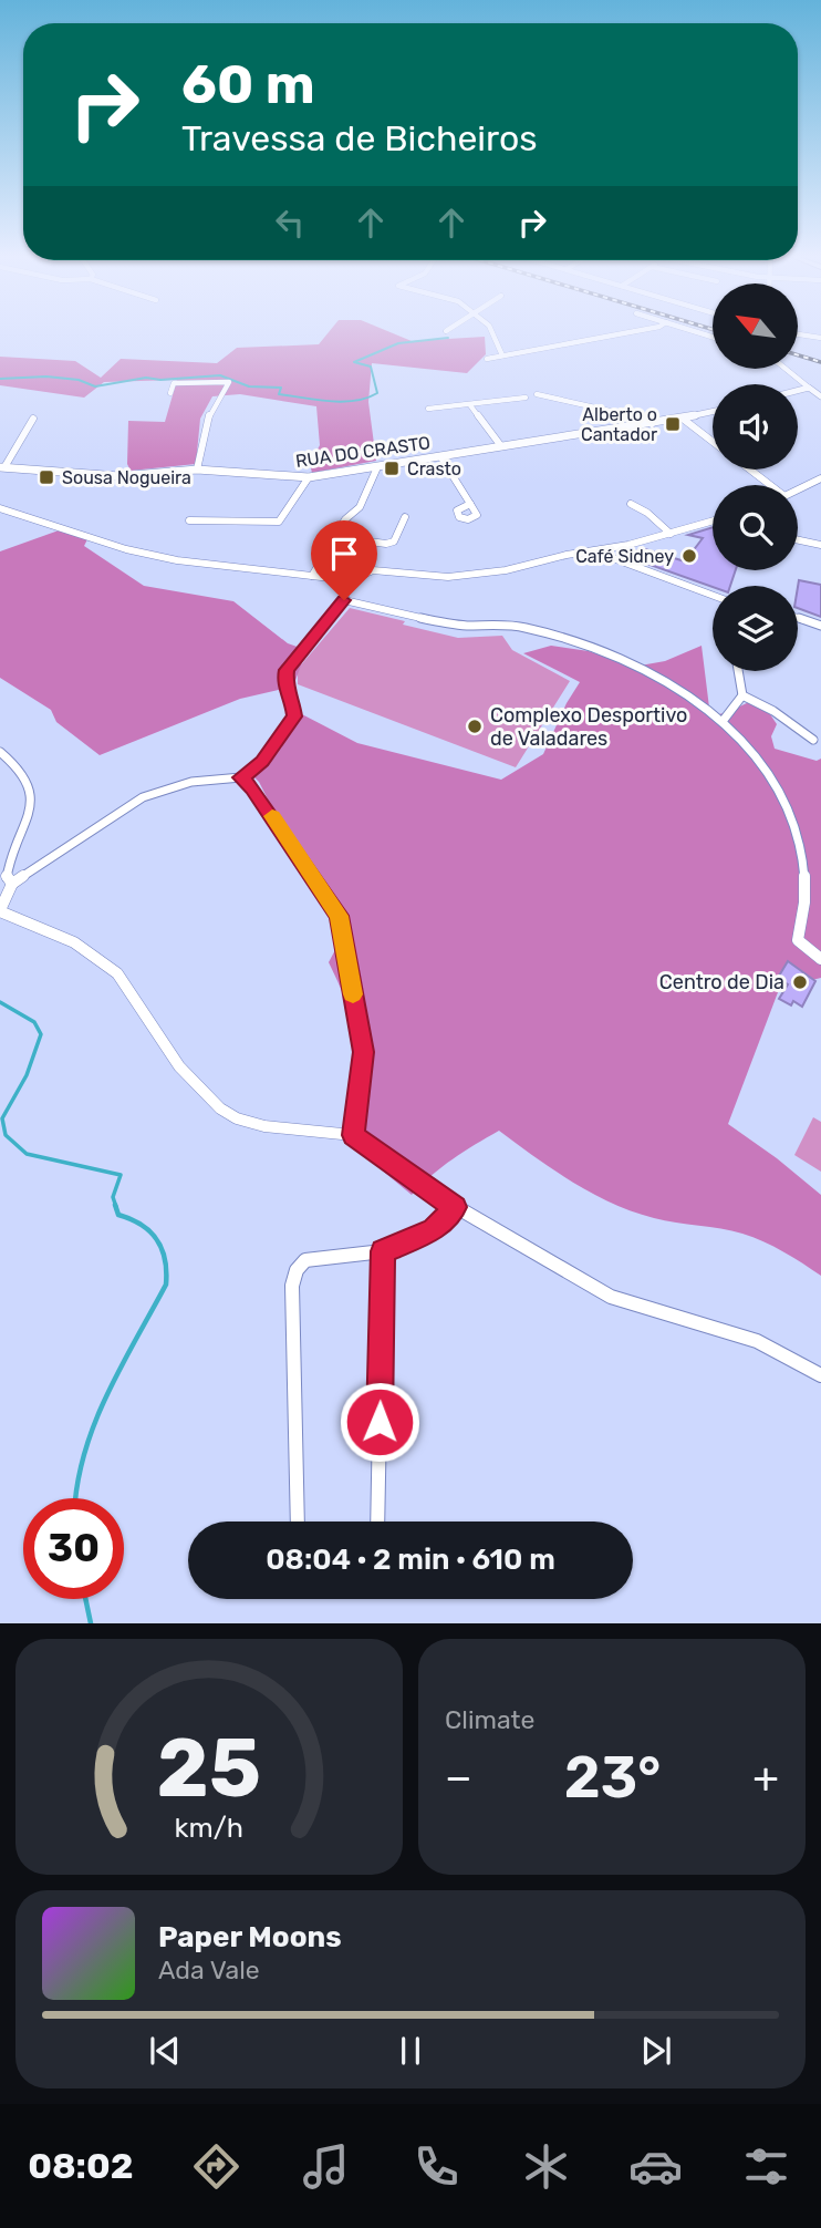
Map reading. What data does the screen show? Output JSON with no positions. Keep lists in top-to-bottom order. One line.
{"streets":{"street":["RUA DO CRASTO"]},"places":{"transit":["Alberto o Cantador","Crasto","Sousa Nogueira"],"other":["Café Sidney","Complexo Desportivo de Valadares","Centro de Dia"]},"north":"top left","page":{"turn":["60 m","Travessa de Bicheiros"],"limit":"30","trip":"08:04 · 2 min · 610 m","tile":"Climate","heat":["−","23°","+"],"song":["Paper Moons","Ada Vale"],"tabs":"08:02","gauge":["25","km/h"]}}
